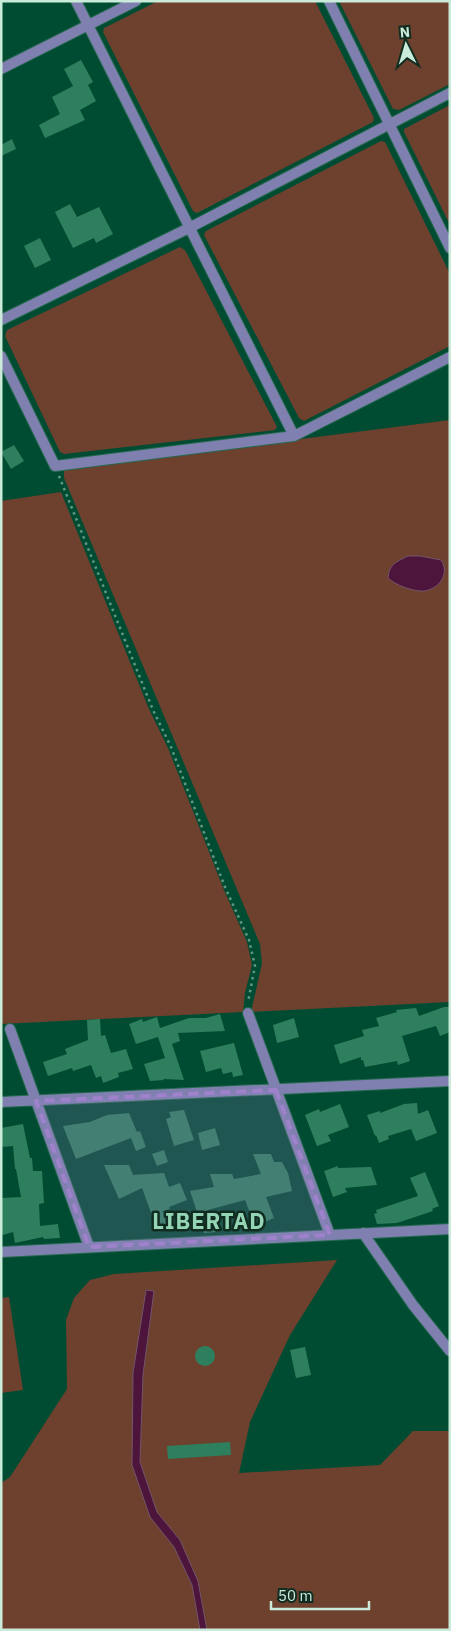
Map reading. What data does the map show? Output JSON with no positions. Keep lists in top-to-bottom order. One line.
{"districts":["LIBERTAD"],"scale_bar":"50 m","north":"top"}
